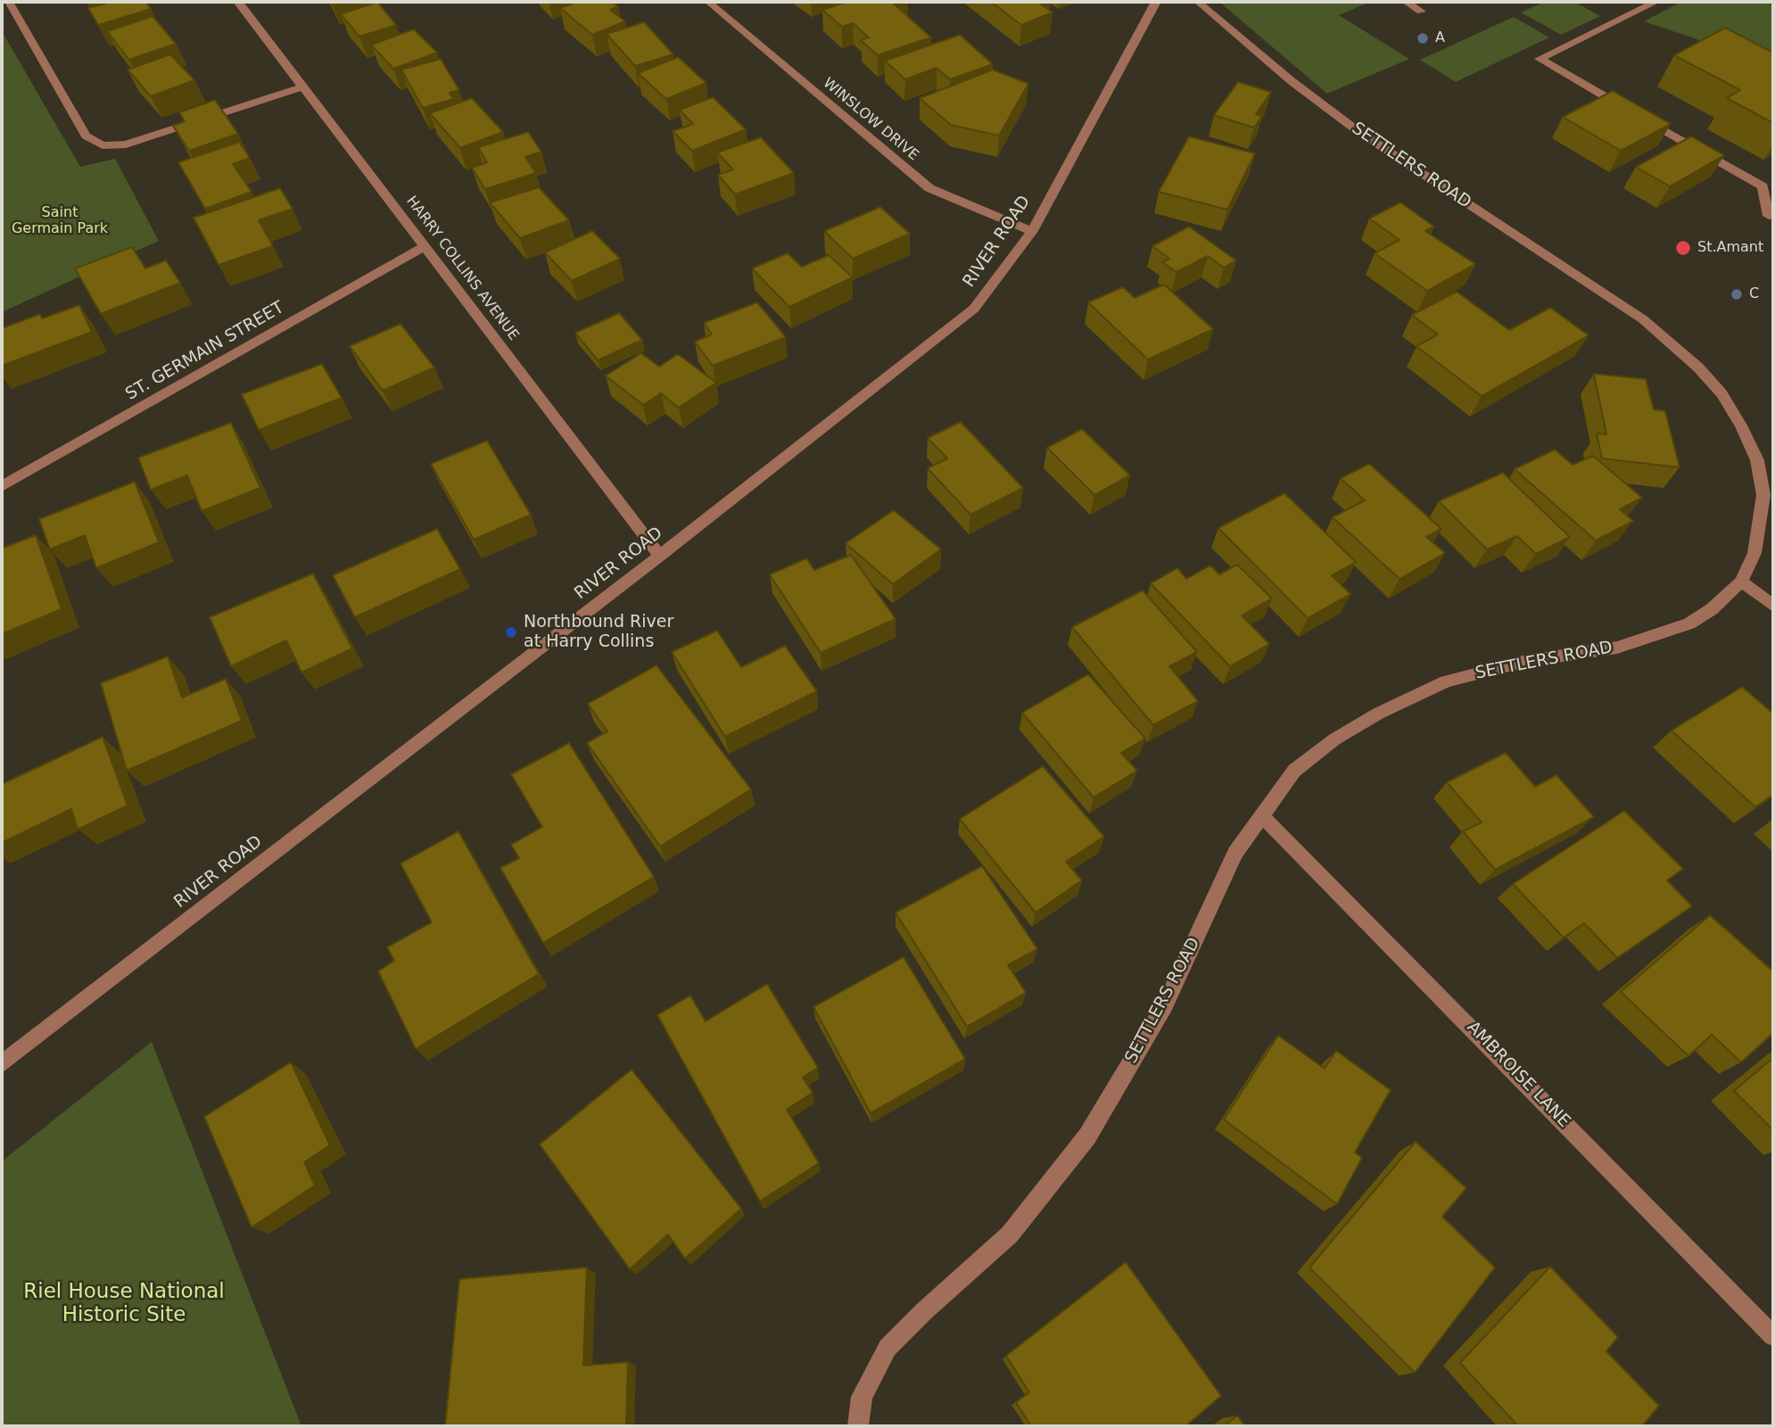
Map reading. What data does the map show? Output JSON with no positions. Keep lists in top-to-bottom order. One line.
{"streets":{"street":["WINSLOW DRIVE","SETTLERS ROAD","RIVER ROAD","HARRY COLLINS AVENUE","ST. GERMAIN STREET","AMBROISE LANE"]},"crossings":[["WINSLOW DRIVE","RIVER ROAD"],["SETTLERS ROAD","AMBROISE LANE"],["RIVER ROAD","HARRY COLLINS AVENUE"],["HARRY COLLINS AVENUE","ST. GERMAIN STREET"]],"parks":["Saint Germain Park","Riel House National Historic Site"],"places":["A","St.Amant","C","Northbound River at Harry Collins"]}
